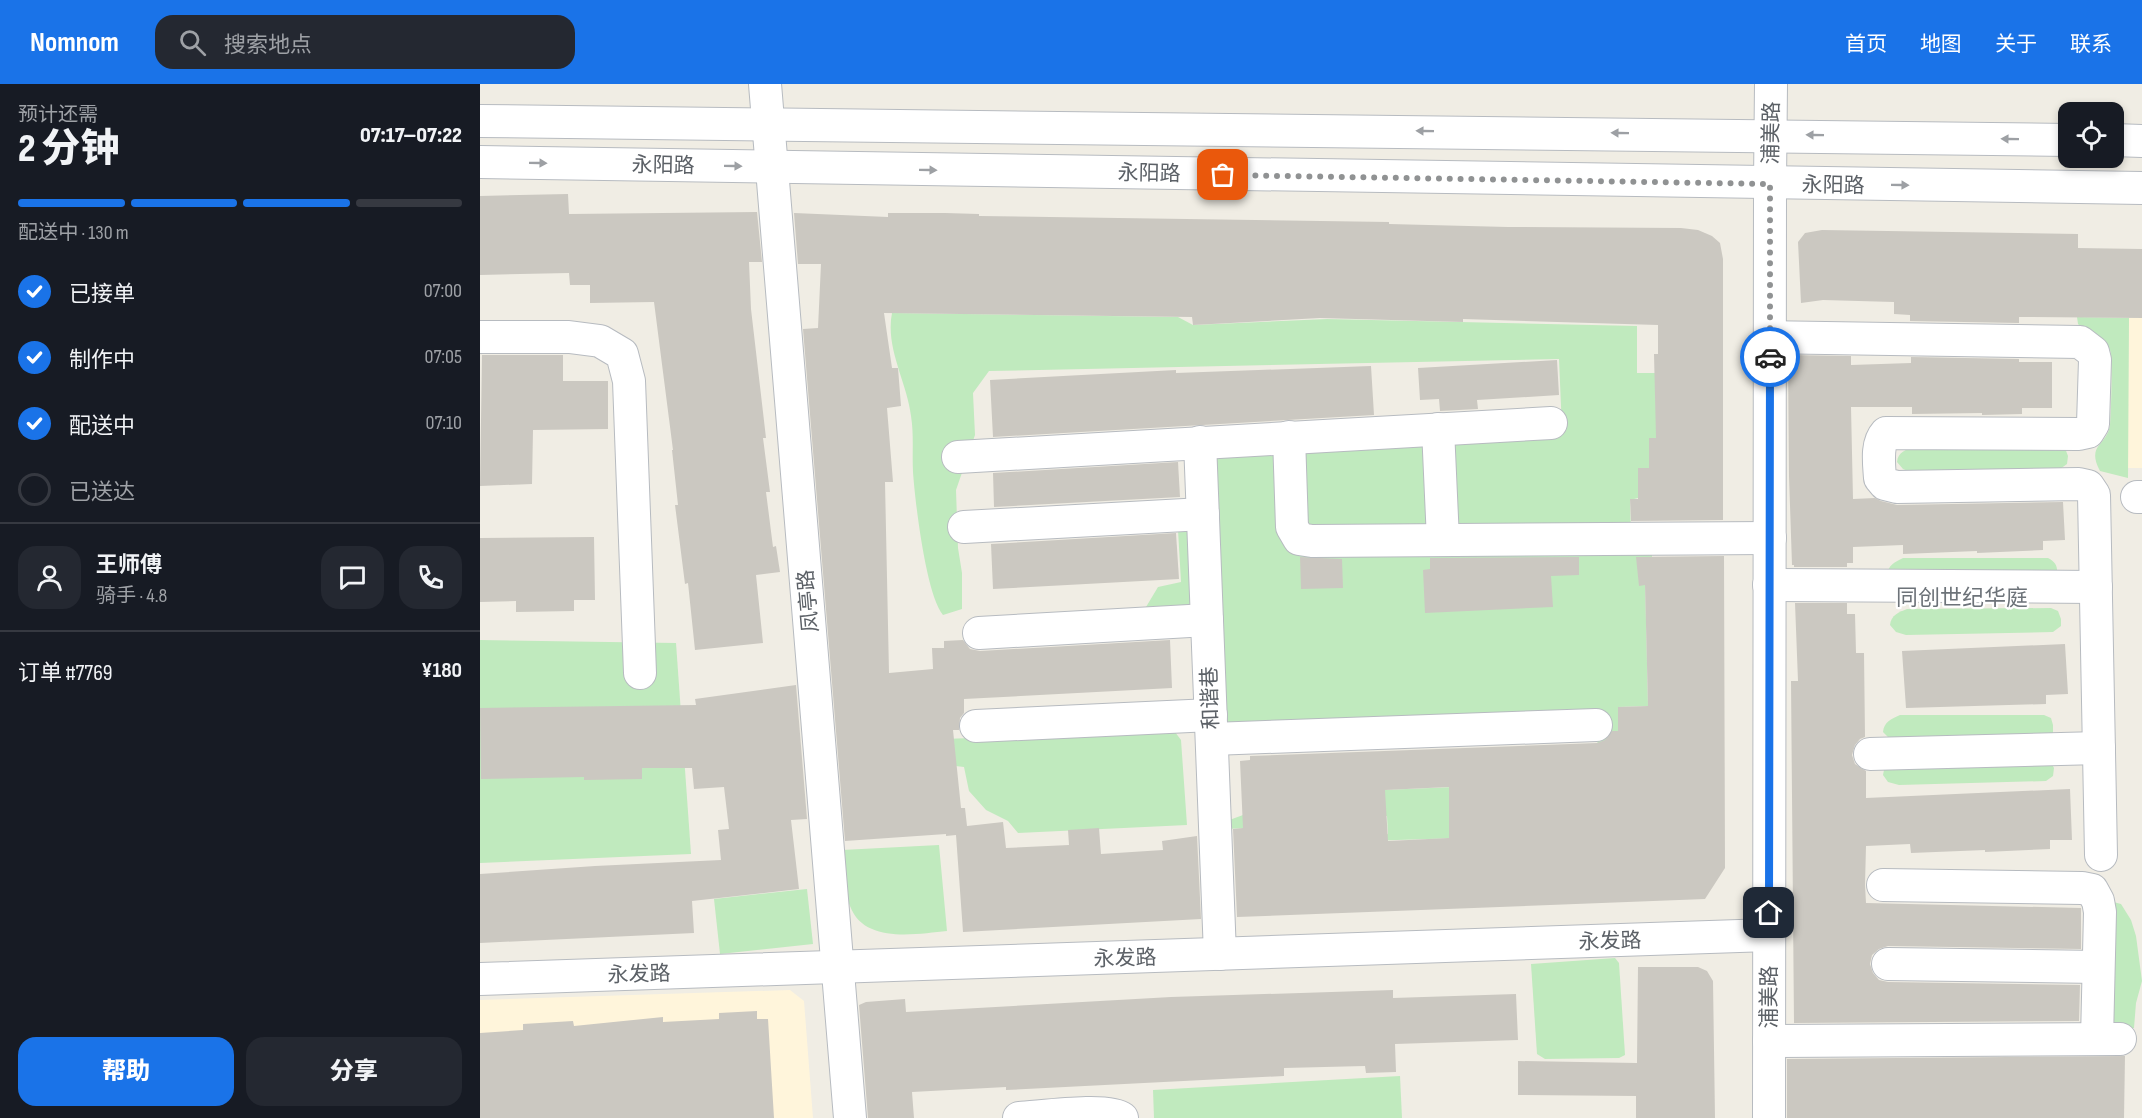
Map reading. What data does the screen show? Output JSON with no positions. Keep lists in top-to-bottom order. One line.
{"streets":{"street":["浦美路","永阳路","凤亭路","和谐巷","永发路"]},"crossings":[["浦美路","永阳路"],["浦美路","永发路"],["永阳路","凤亭路"],["凤亭路","永发路"],["和谐巷","永发路"]],"districts":["同创世纪华庭"],"page":{"header":"Nomnom","search":"搜索地点","nav":["首页","地图","关于","联系"],"heading":["2 分钟","预计还需","07:17–07:22"],"panel":["王师傅","骑手 · 4.8","订单 #7769","¥180"],"bar":"配送中 · 130 m","list":[["已接单","07:00"],["制作中","07:05"],["配送中","07:10"],"已送达"],"buttons":["帮助","分享"]}}
